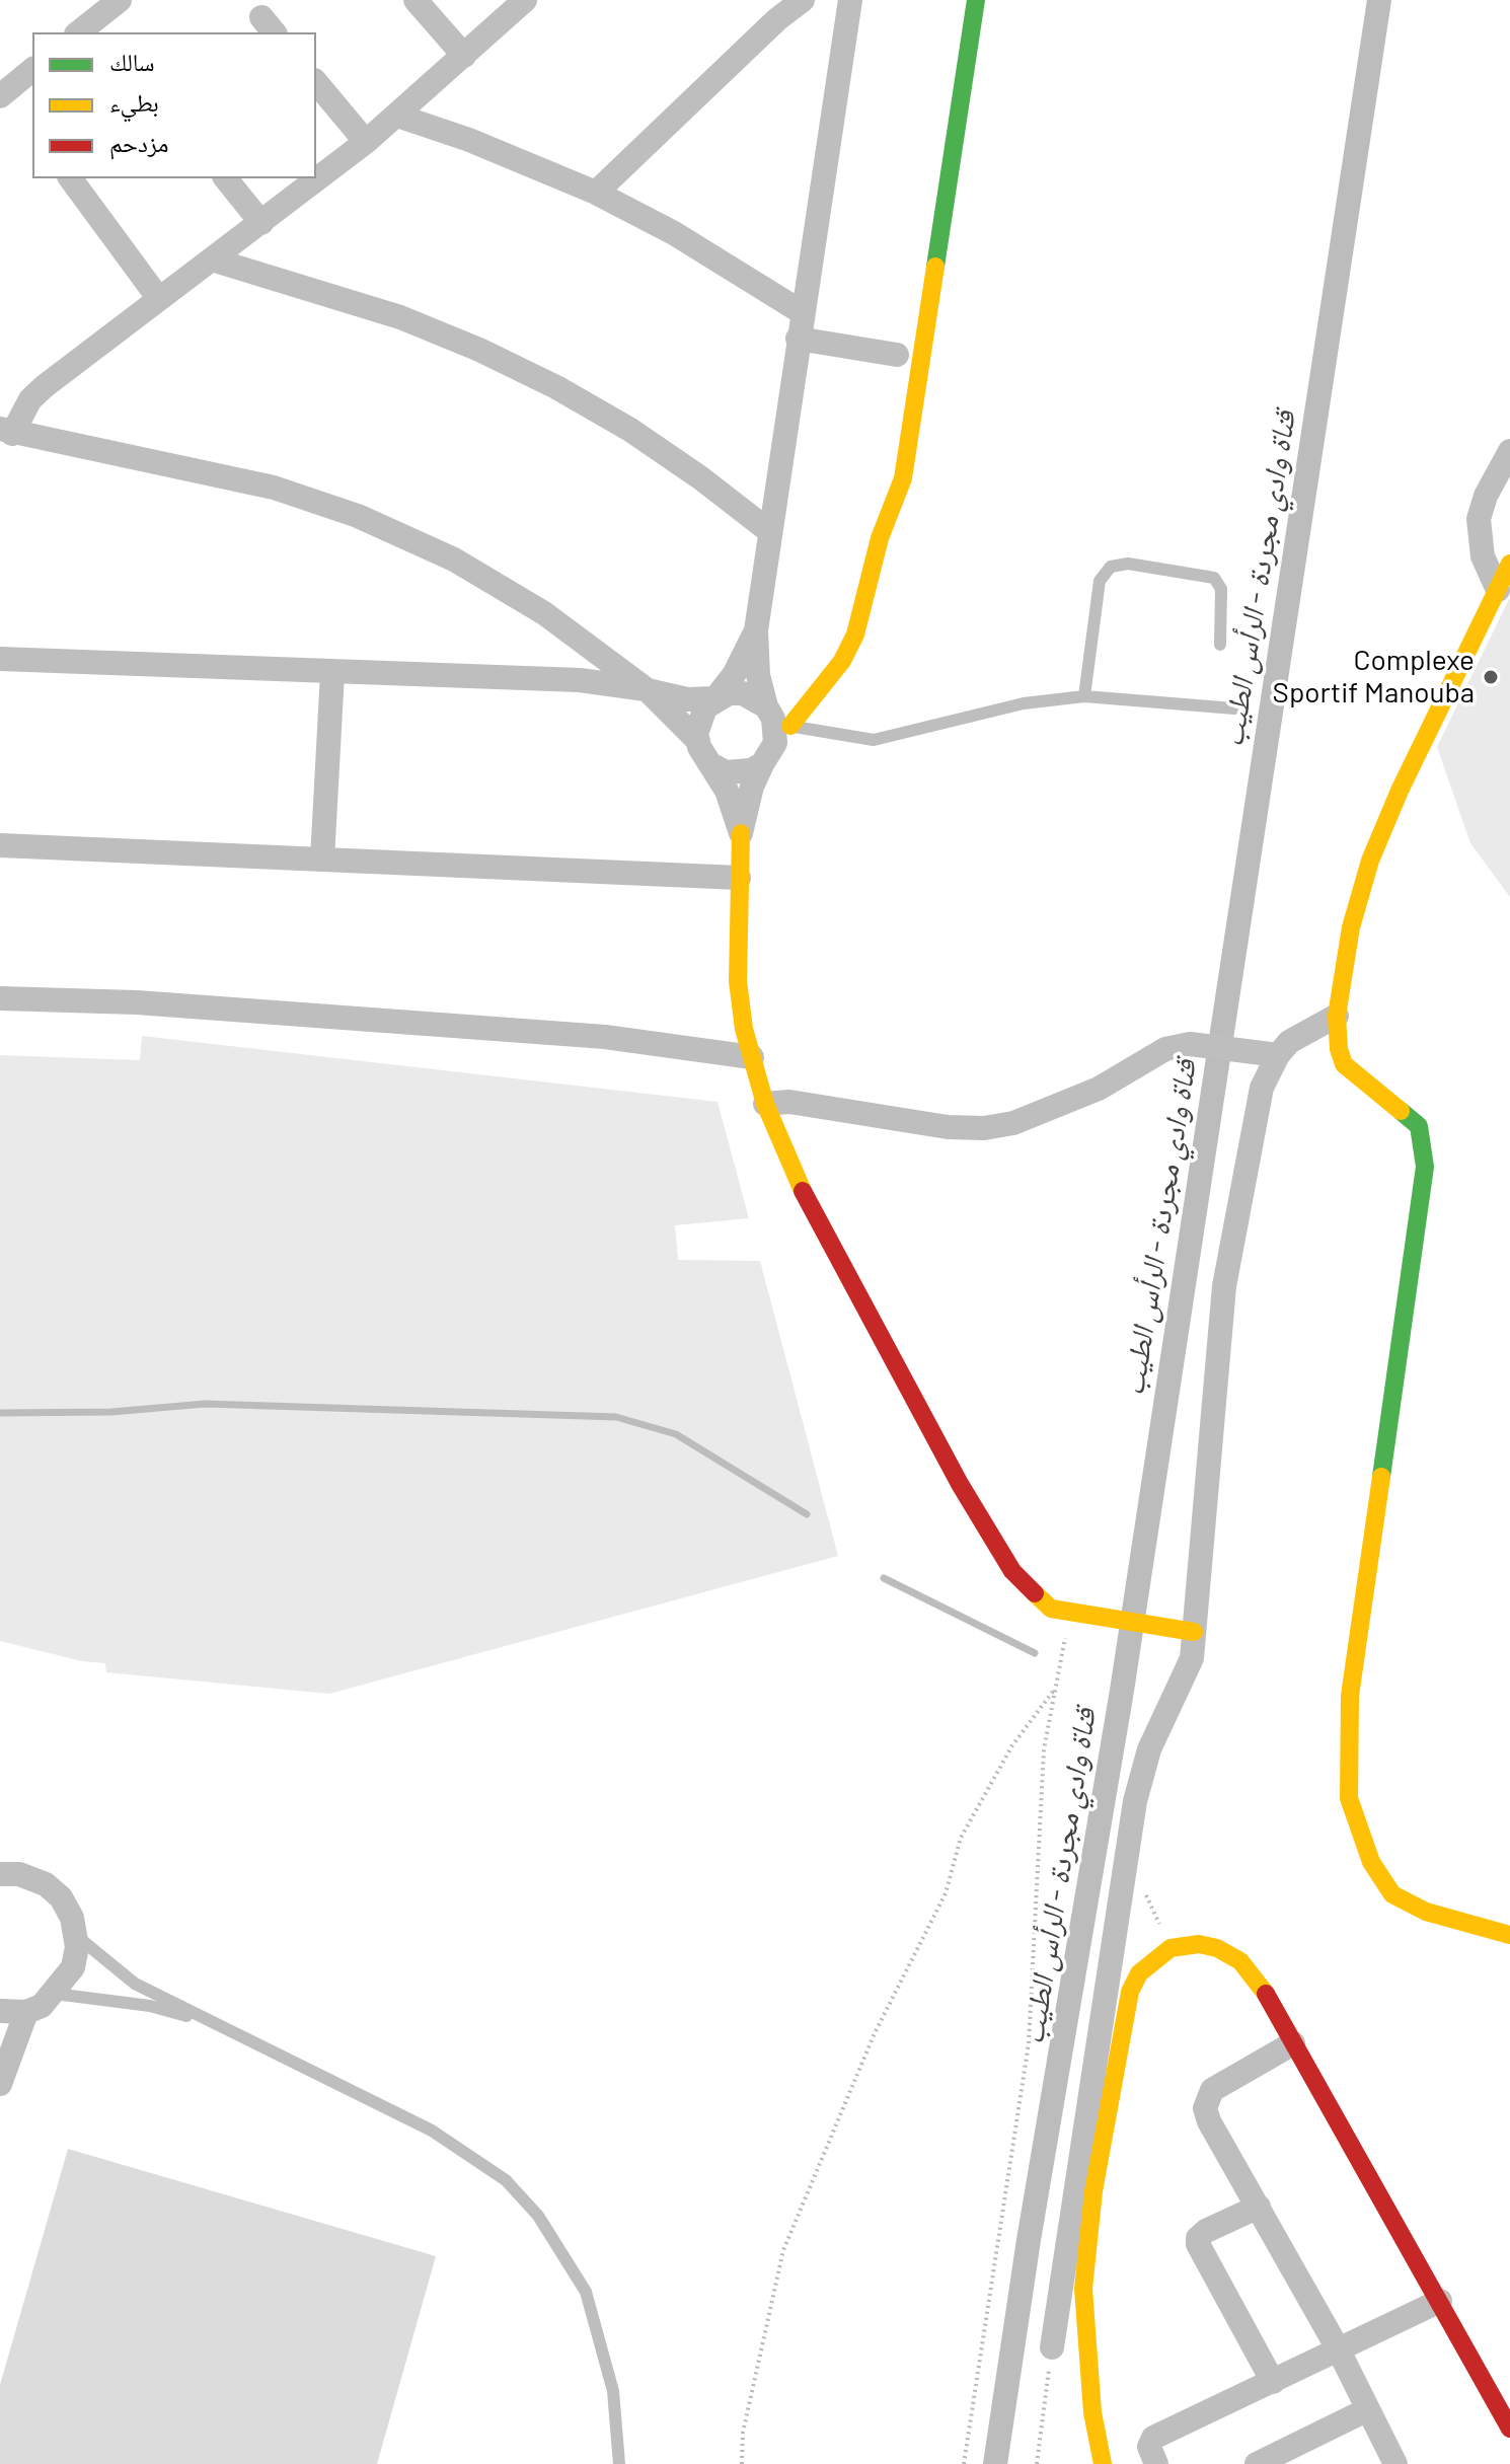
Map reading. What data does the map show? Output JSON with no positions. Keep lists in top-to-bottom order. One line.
{"water":["قناة وادي مجردة - الرأس الطيب"],"places":["Complexe Sportif Manouba"],"legend":["سالك","بطيء","مزدحم"]}
